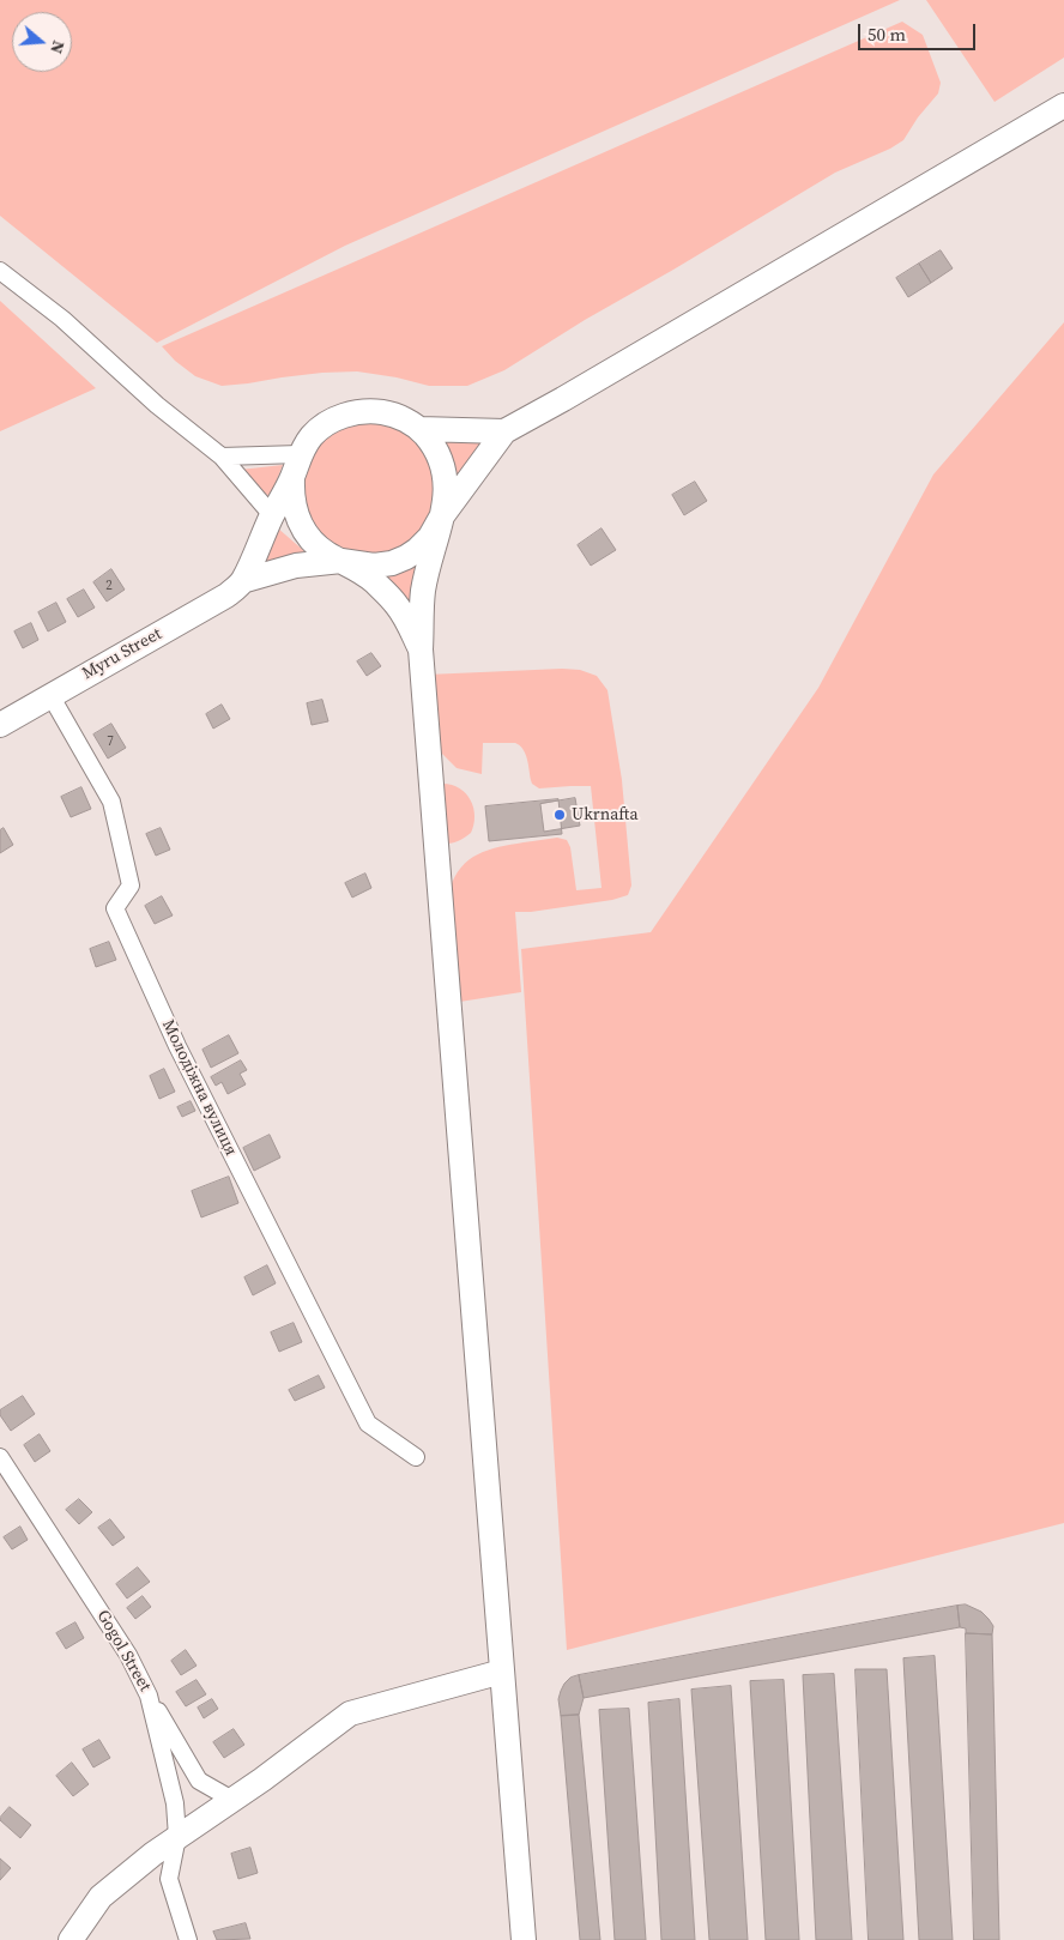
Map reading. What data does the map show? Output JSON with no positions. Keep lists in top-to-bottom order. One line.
{"streets":{"street":["Myru Street","Молодіжна вулиця","Gogol Street"]},"crossings":[["Myru Street","Молодіжна вулиця"]],"places":["Ukrnafta"],"house_numbers":["2","7"],"scale_bar":"50 m","north":"right"}
